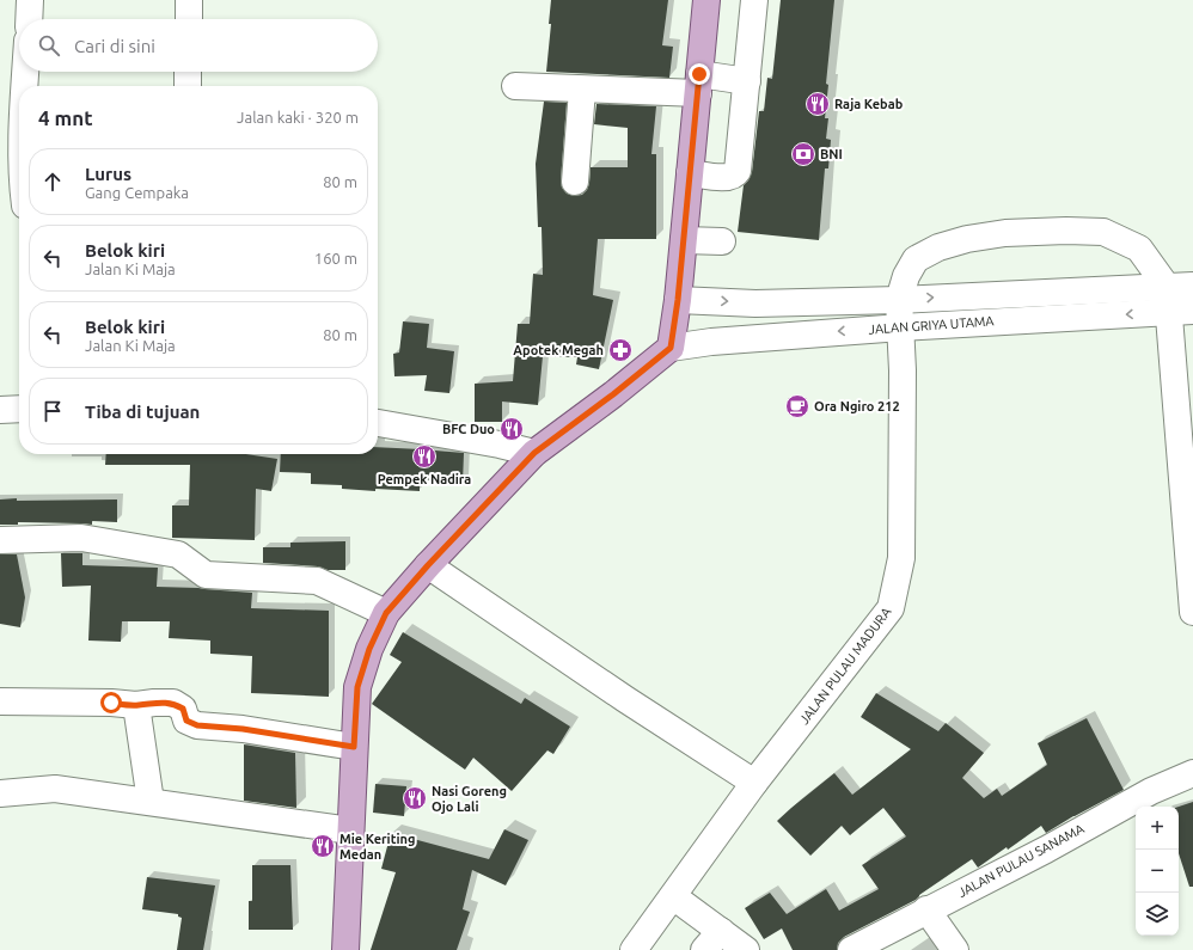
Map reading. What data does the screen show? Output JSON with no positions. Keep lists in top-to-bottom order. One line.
{"streets":{"street":["JALAN GRIYA UTAMA","JALAN PULAU MADURA","JALAN PULAU SANAMA"]},"crossings":[["JALAN GRIYA UTAMA","JALAN PULAU MADURA"]],"places":{"restaurant":["Raja Kebab","BFC Duo","Pempek Nadira","Nasi Goreng Ojo Lali","Mie Keriting Medan"],"bank":["BNI"],"pharmacy":["Apotek Megah"],"cafe":["Ora Ngiro 212"]},"page":{"search":"Cari di sini","heading":["4 mnt","Jalan kaki · 320 m"],"list":[["Lurus","Gang Cempaka","80 m"],["Belok kiri","Jalan Ki Maja","160 m"],["Belok kiri","Jalan Ki Maja","80 m"],"Tiba di tujuan"],"map_buttons":["+","−"]}}
